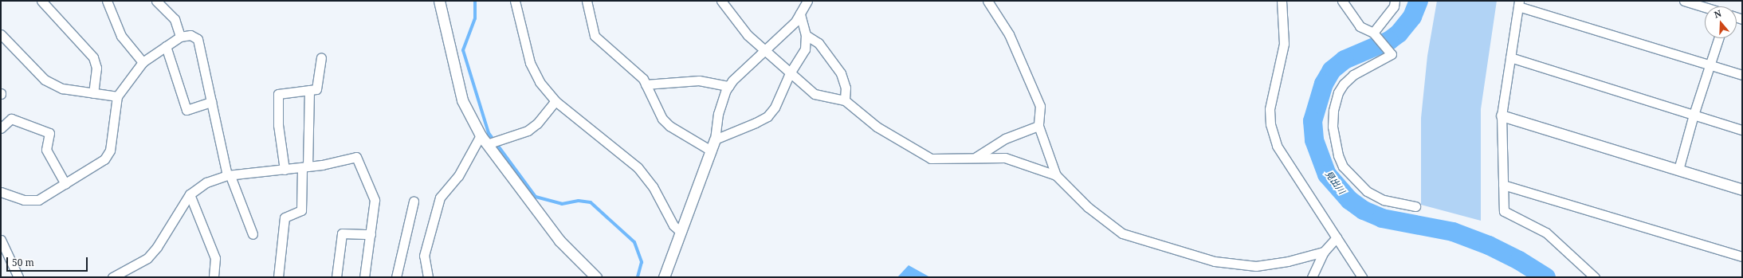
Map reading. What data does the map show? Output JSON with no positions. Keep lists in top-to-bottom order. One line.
{"water":["見出川"],"scale_bar":"50 m","north":"top"}
